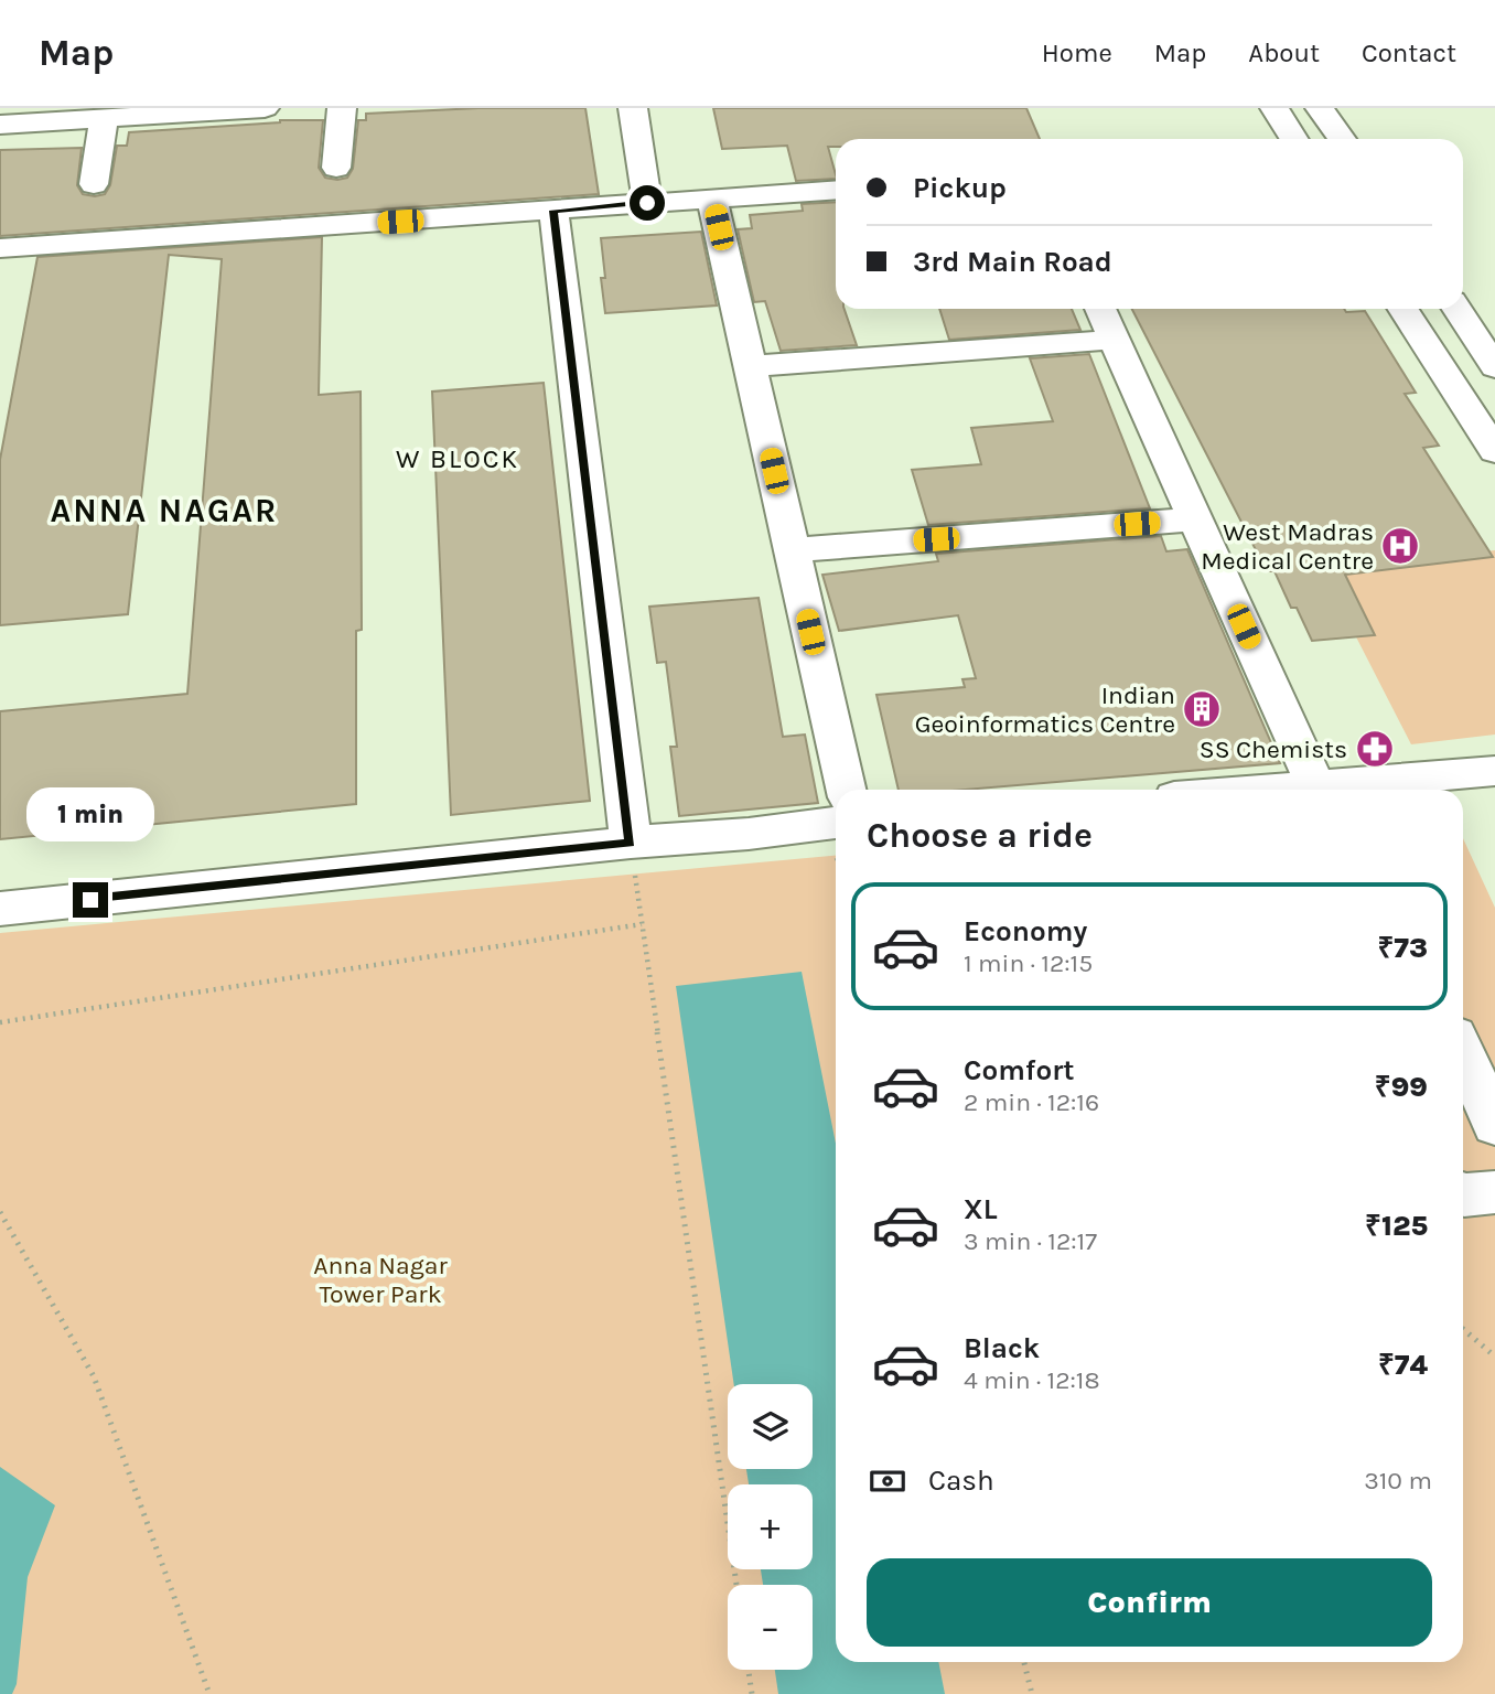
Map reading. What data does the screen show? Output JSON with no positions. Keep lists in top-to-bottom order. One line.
{"districts":["W BLOCK","ANNA NAGAR"],"parks":["Anna Nagar Tower Park"],"places":{"hospital":["West Madras Medical Centre"],"building":["Indian Geoinformatics Centre"],"pharmacy":["SS Chemists"]},"page":{"header":"Map","nav":["Home","Map","About","Contact"],"banner":["Pickup","3rd Main Road"],"bubble":"1 min","heading":"Choose a ride","list":[{"name":"Economy","note":"1 min · 12:15","value":"₹73"},{"name":"Comfort","note":"2 min · 12:16","value":"₹99"},{"name":"XL","note":"3 min · 12:17","value":"₹125"},{"name":"Black","note":"4 min · 12:18","value":"₹74"}],"map_buttons":["+","−"],"pay":["Cash","310 m"],"buttons":"Confirm"}}
